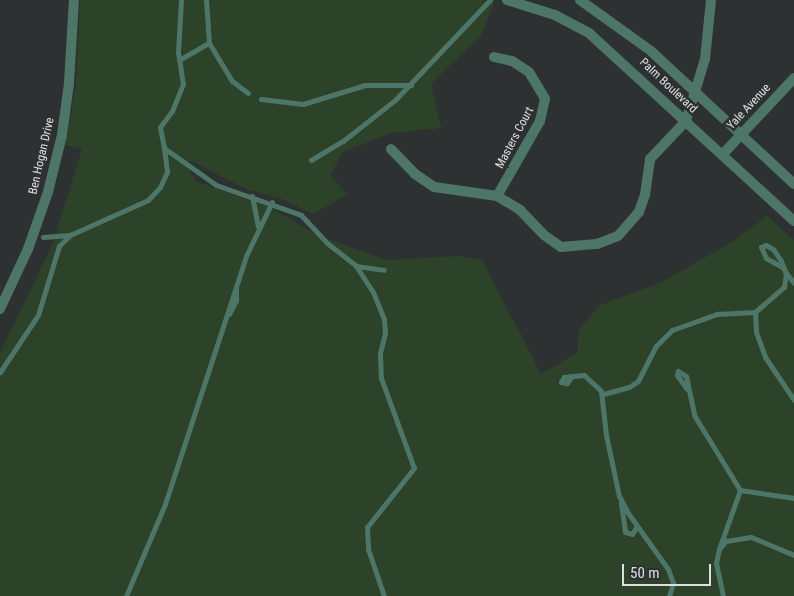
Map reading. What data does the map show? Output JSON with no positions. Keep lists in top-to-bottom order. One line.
{"streets":{"street":["Palm Boulevard","Yale Avenue","Masters Court","Ben Hogan Drive"]},"crossings":[["Palm Boulevard","Yale Avenue"]],"scale_bar":"50 m"}
